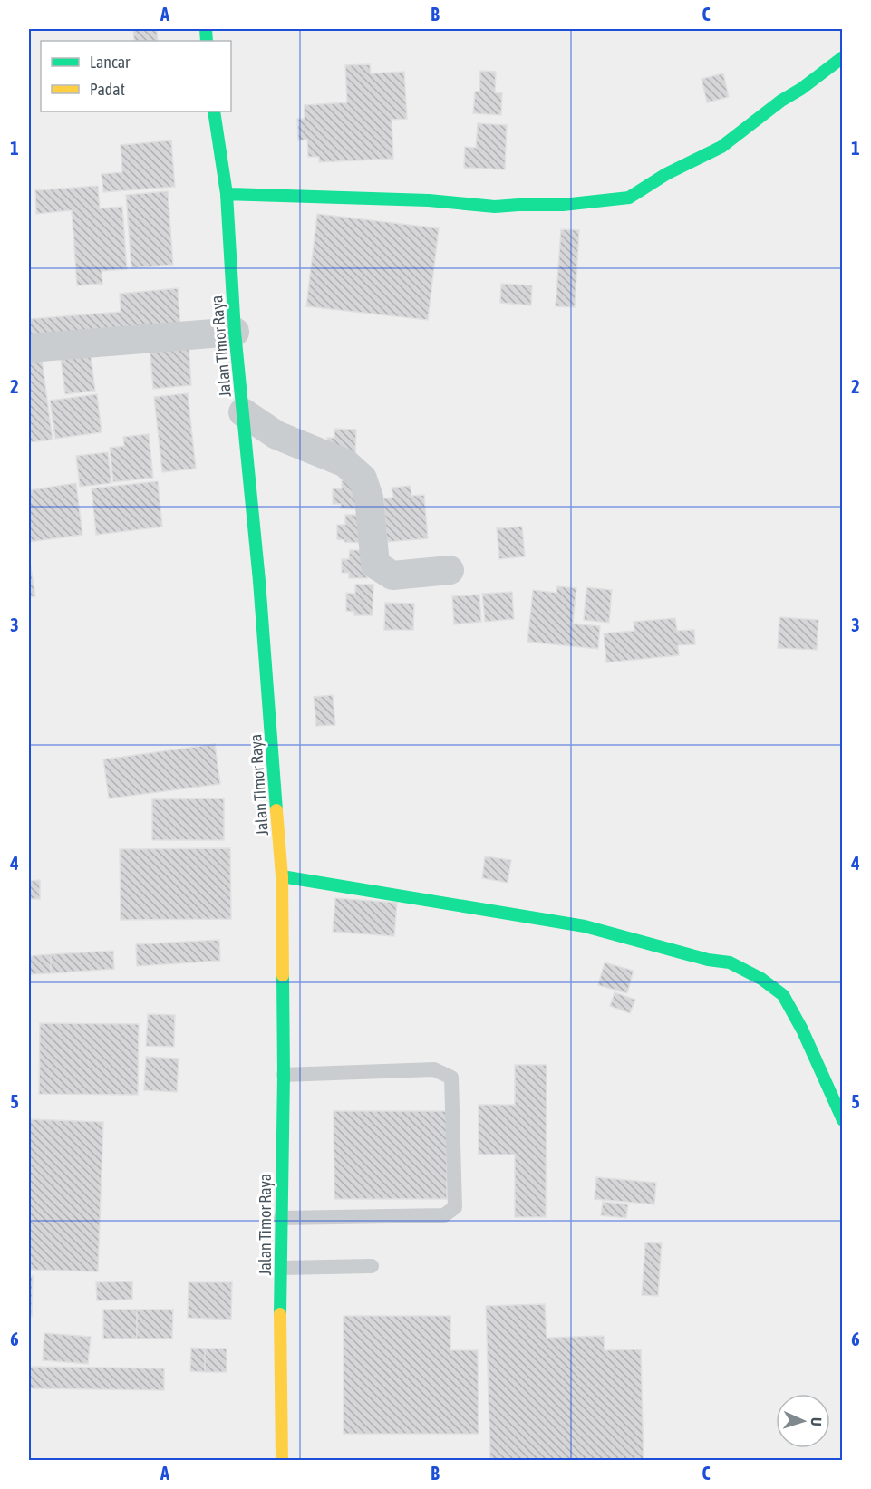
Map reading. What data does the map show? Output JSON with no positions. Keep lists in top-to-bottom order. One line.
{"streets":{"main road":["Jalan Timor Raya"]},"legend":["Lancar","Padat"],"north":"right","grid":{"columns":["A","B","C"],"rows":["1","2","3","4","5","6"]}}
